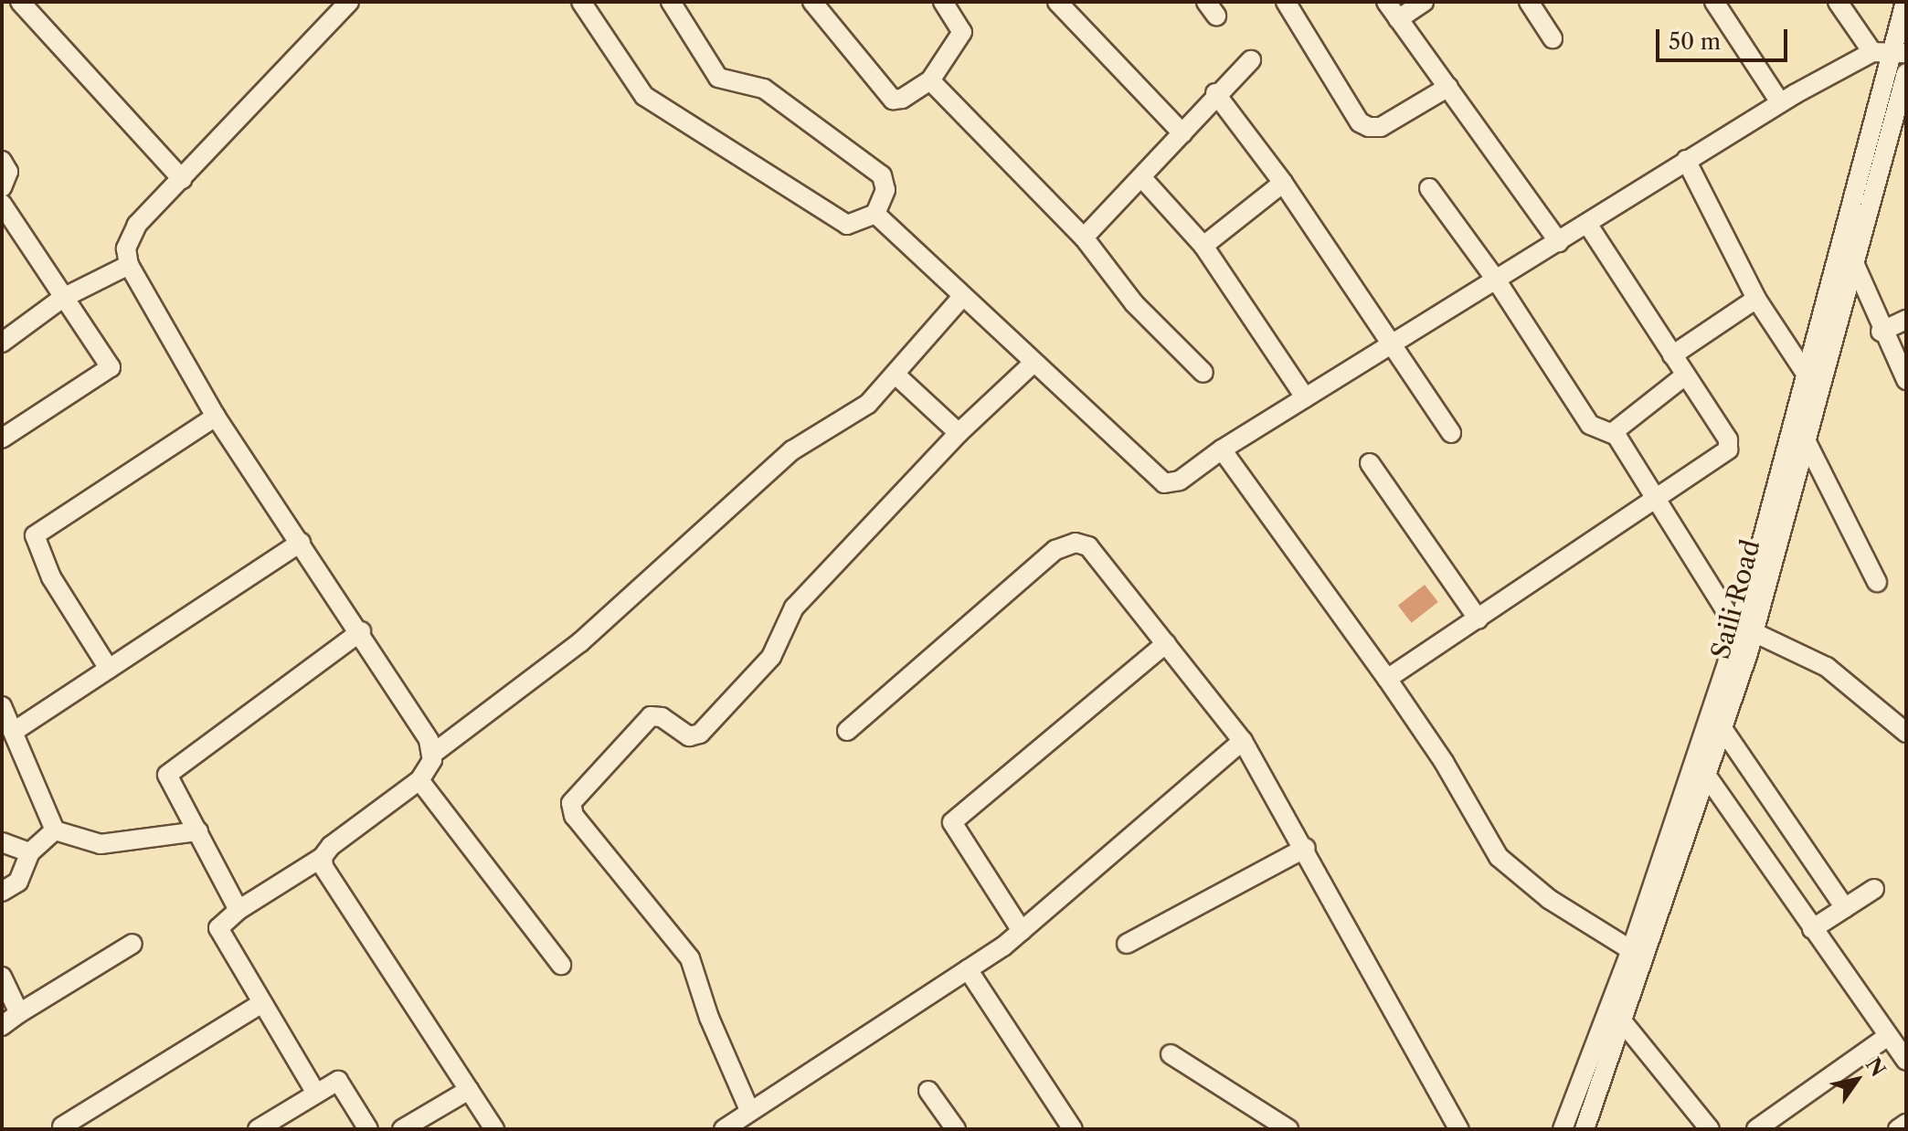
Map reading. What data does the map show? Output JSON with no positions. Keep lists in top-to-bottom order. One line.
{"streets":{"street":["Saili Road"]},"scale_bar":"50 m","north":"top right"}
